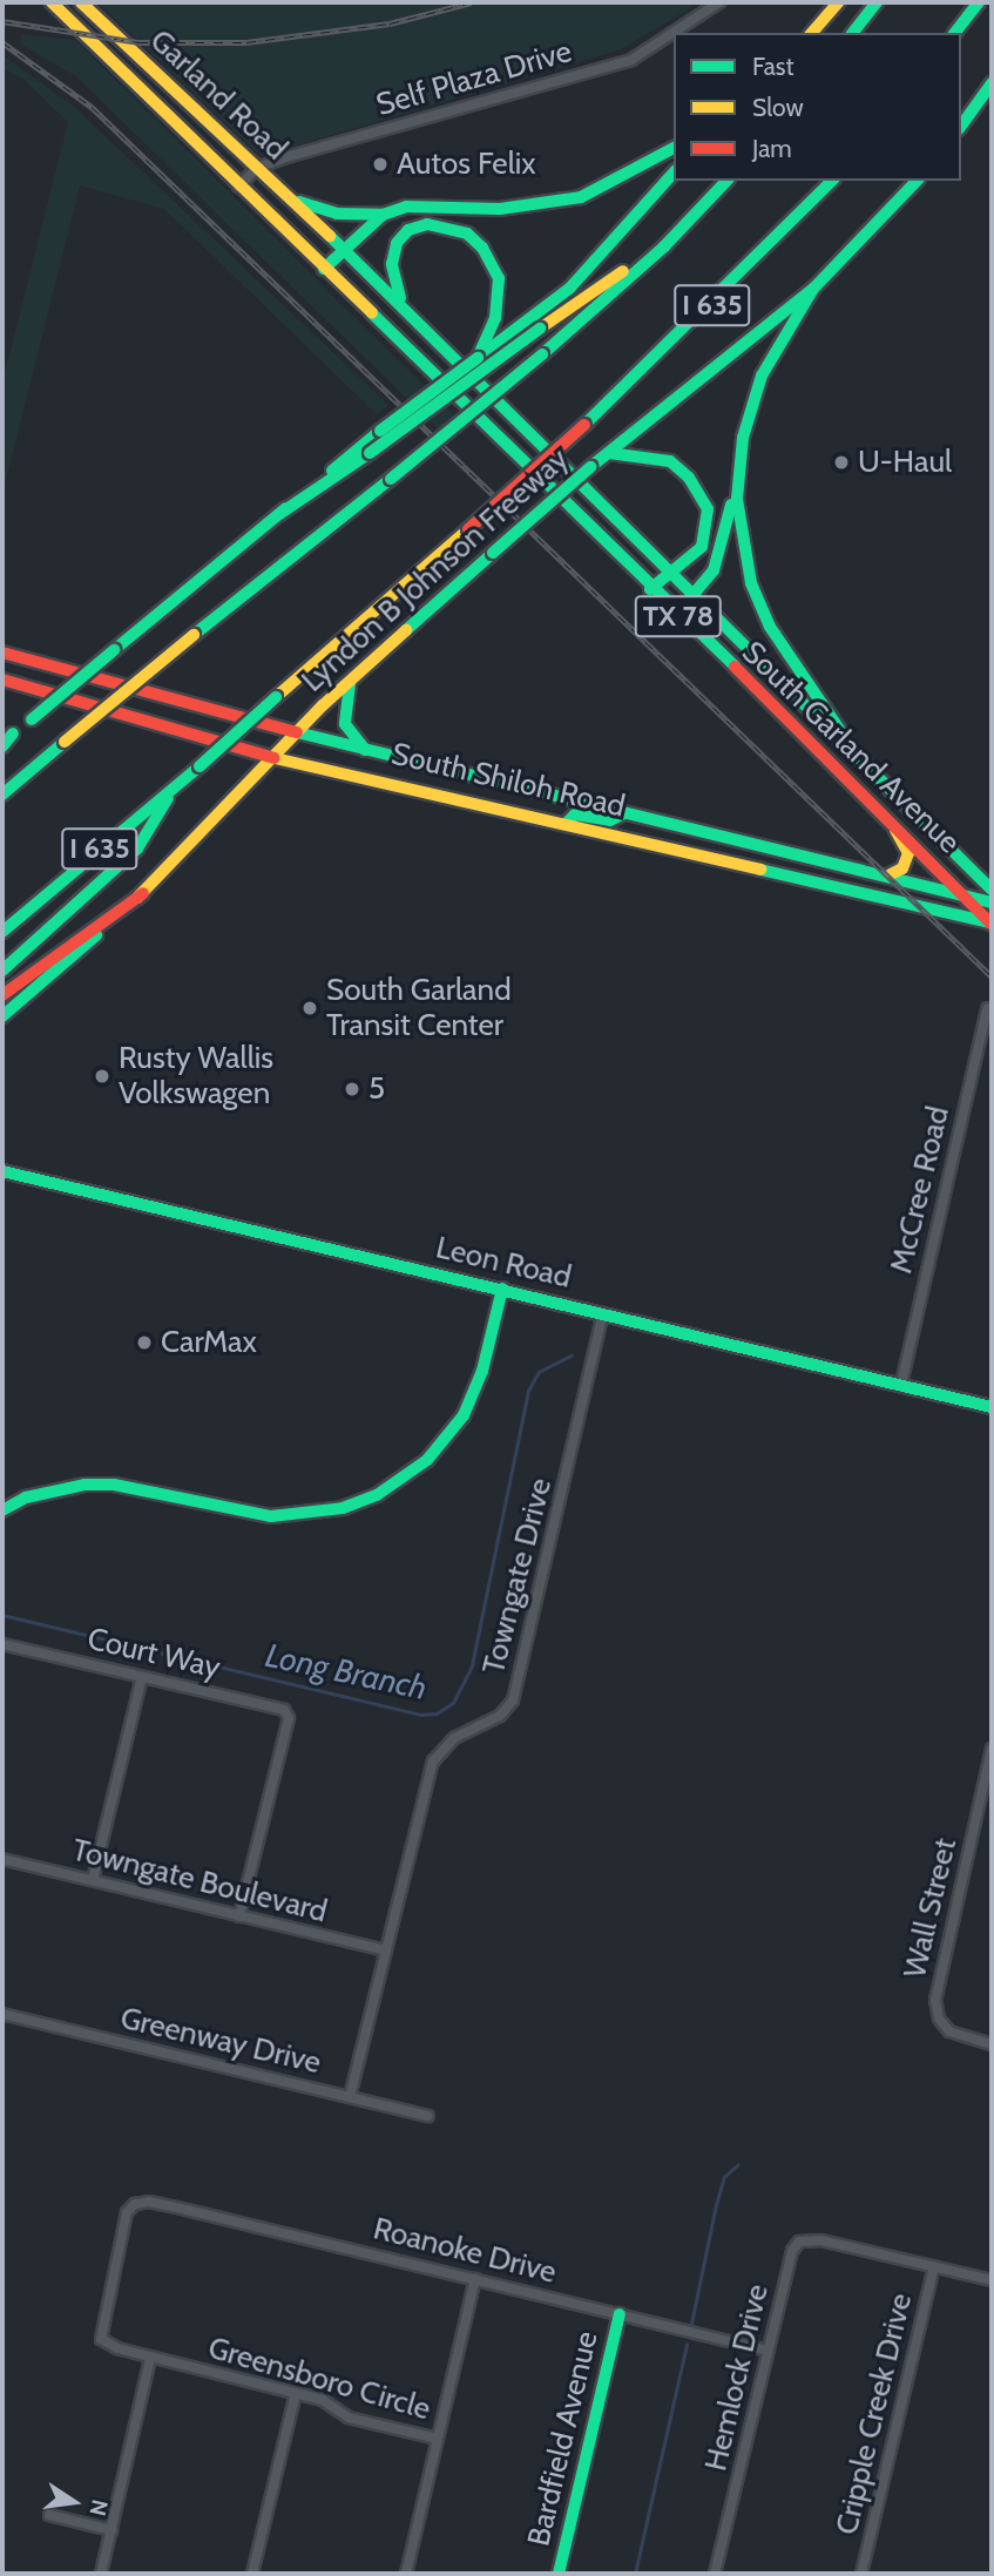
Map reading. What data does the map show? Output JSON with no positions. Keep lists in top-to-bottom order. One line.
{"streets":{"main road":["Garland Road","I 635","Lyndon B Johnson Freeway","TX 78","South Garland Avenue","South Shiloh Road","Leon Road","Bardfield Avenue"],"street":["Self Plaza Drive","McCree Road","Towngate Drive","Court Way","Towngate Boulevard","Wall Street","Greenway Drive","Roanoke Drive","Hemlock Drive","Greensboro Circle","Cripple Creek Drive"]},"crossings":[["Self Plaza Drive","Garland Road"],["Self Plaza Drive","South Garland Avenue"],["Garland Road","South Garland Avenue"],["Lyndon B Johnson Freeway","South Shiloh Road"],["South Garland Avenue","South Shiloh Road"],["McCree Road","Leon Road"],["Leon Road","Towngate Drive"],["Towngate Drive","Towngate Boulevard"],["Towngate Drive","Greenway Drive"],["Court Way","Towngate Boulevard"],["Roanoke Drive","Hemlock Drive"],["Roanoke Drive","Greensboro Circle"],["Roanoke Drive","Bardfield Avenue"],["Hemlock Drive","Cripple Creek Drive"]],"water":["Long Branch"],"places":["Autos Felix","U-Haul","South Garland Transit Center","Rusty Wallis Volkswagen","5","CarMax"],"legend":["Fast","Slow","Jam"],"north":"right"}
